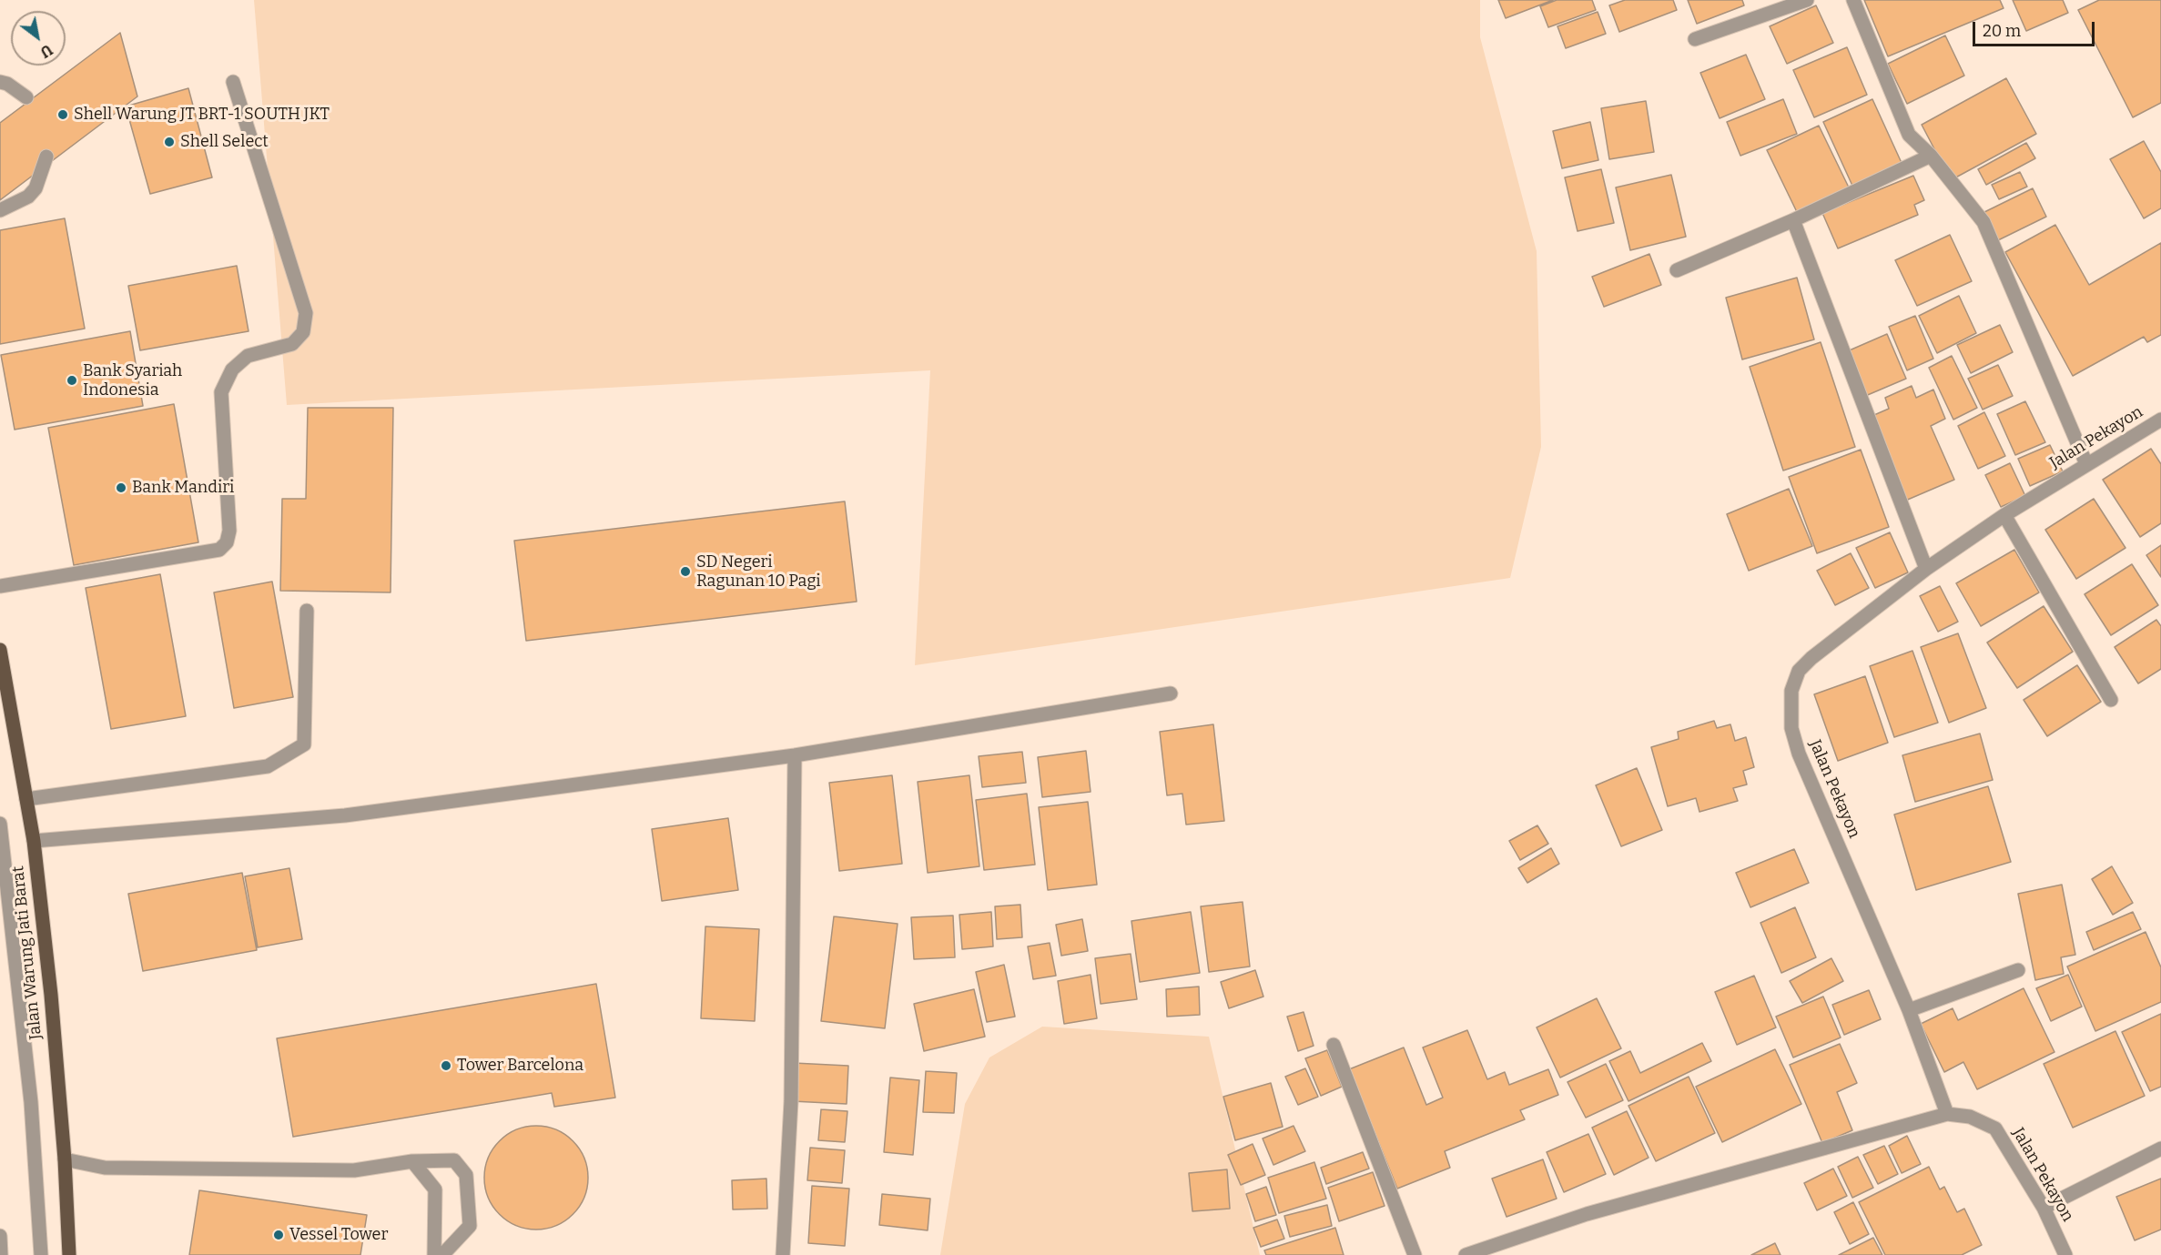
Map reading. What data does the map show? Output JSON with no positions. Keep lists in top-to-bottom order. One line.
{"streets":{"main road":["Jalan Warung Jati Barat"],"street":["Jalan Pekayon"]},"places":["Shell Warung JT BRT-1 SOUTH JKT","Shell Select","Bank Syariah Indonesia","Bank Mandiri","SD Negeri Ragunan 10 Pagi","Tower Barcelona","Vessel Tower"],"scale_bar":"20 m","north":"bottom right"}
